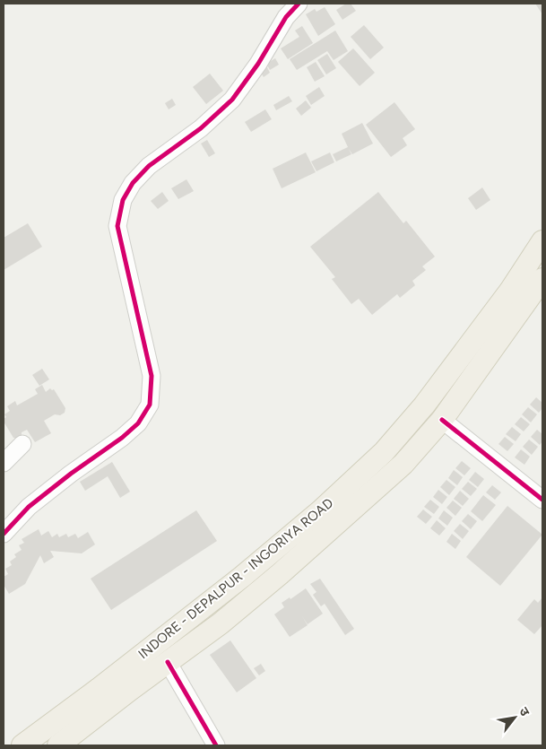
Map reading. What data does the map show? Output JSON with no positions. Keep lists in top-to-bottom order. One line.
{"streets":{"main road":["INDORE - DEPALPUR - INGORIYA ROAD"]},"north":"top right"}
